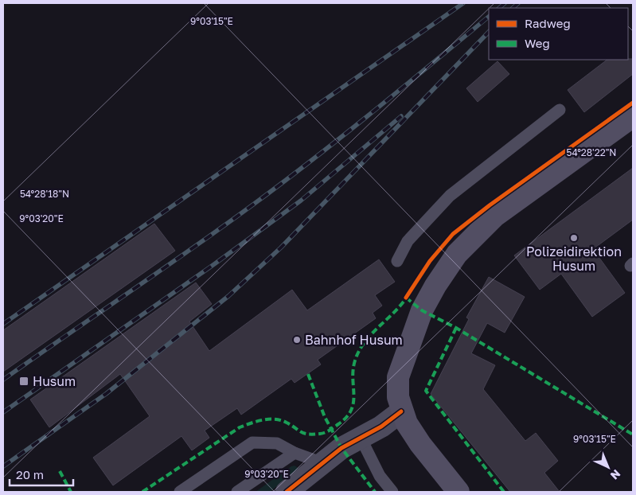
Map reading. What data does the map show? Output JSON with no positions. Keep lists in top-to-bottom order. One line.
{"places":{"other":["Polizeidirektion Husum","Bahnhof Husum"],"transit":["Husum"]},"legend":["Radweg","Weg"],"scale_bar":"20 m","north":"bottom right","coordinates":["9°03'15\"E","54°28'22\"N","54°28'18\"N","9°03'20\"E"]}
